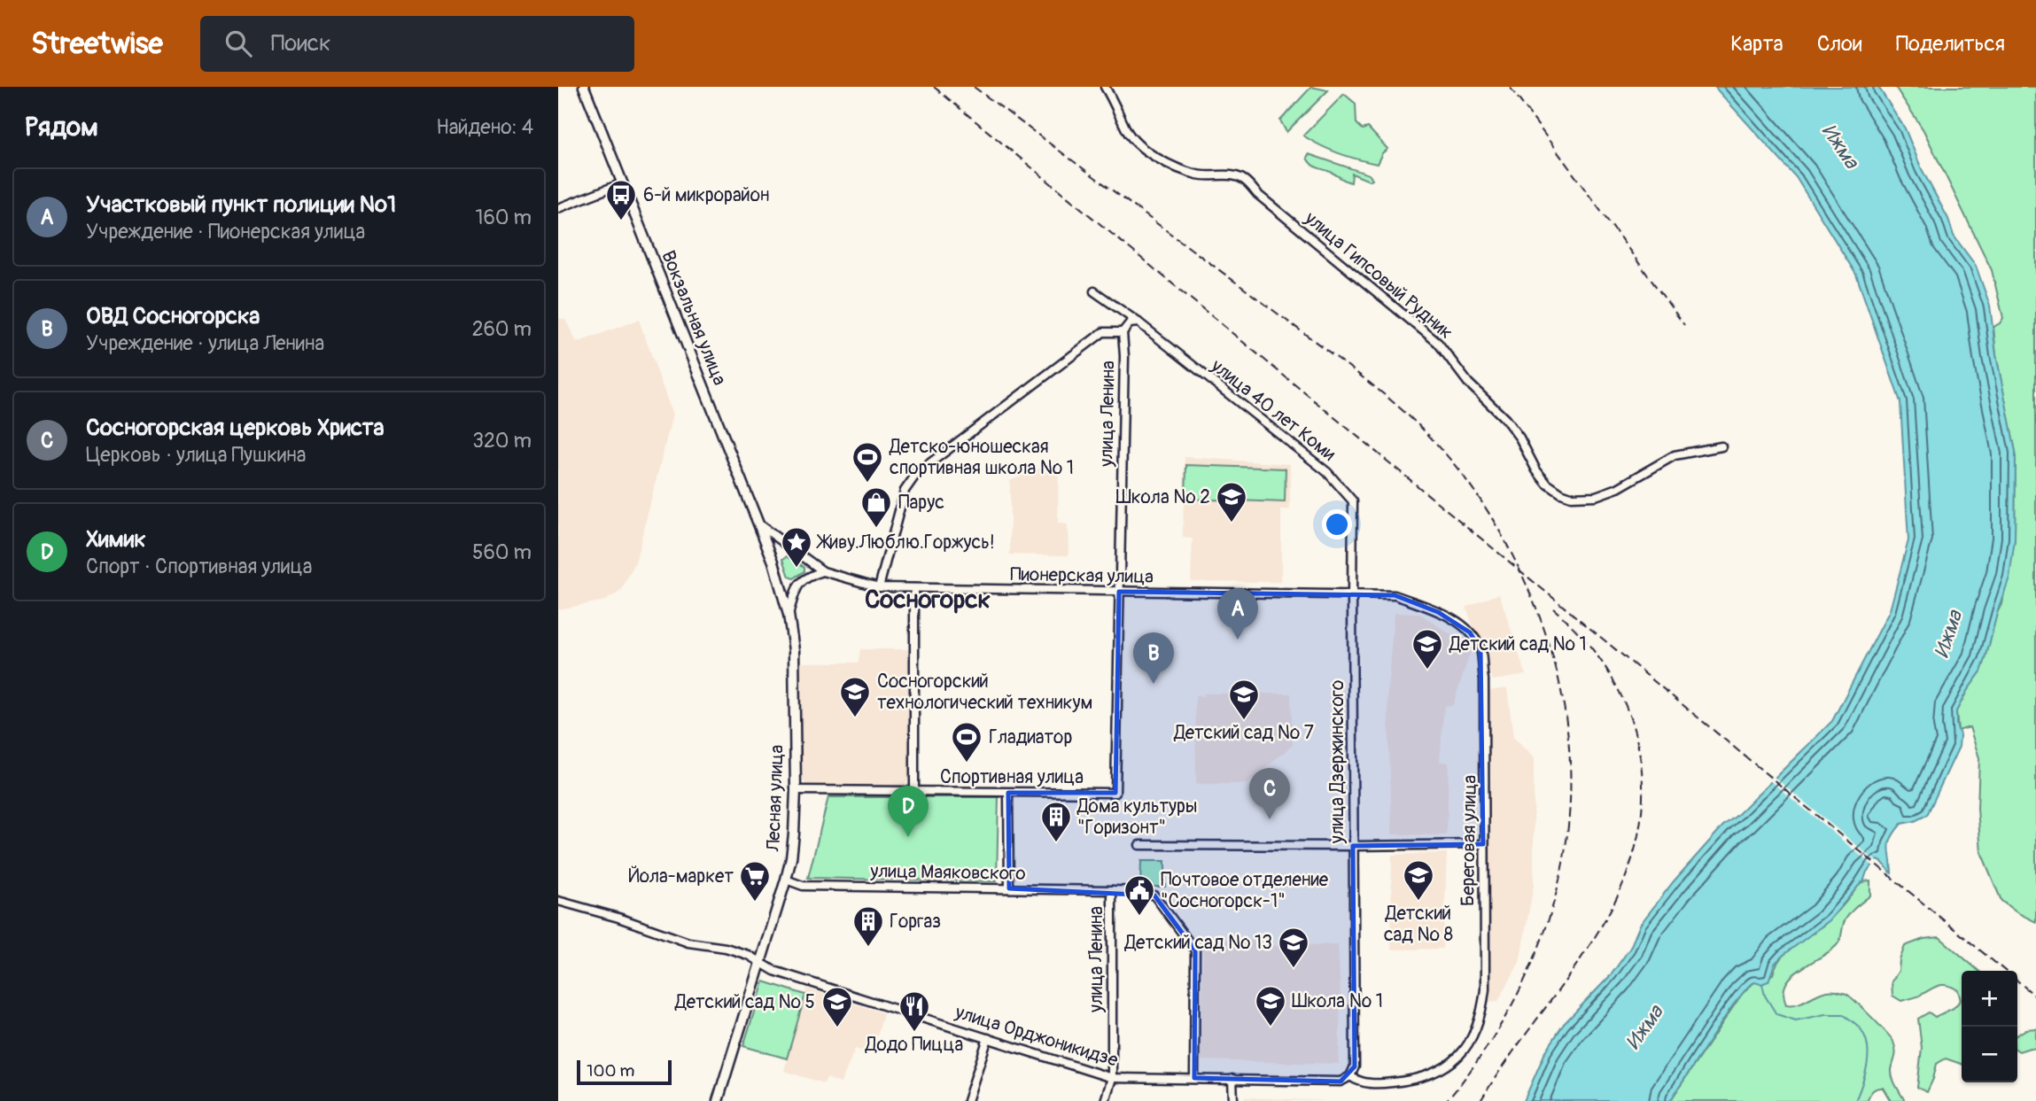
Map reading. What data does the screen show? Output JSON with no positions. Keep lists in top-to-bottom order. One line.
{"streets":{"main road":["Вокзальная улица","Лесная улица"],"street":["улица Гипсовый Рудник","улица 40 лет Коми","улица Ленина","Пионерская улица","улица Дзержинского","Спортивная улица","Береговая улица","улица Маяковского","улица Орджоникидзе"]},"crossings":[["Вокзальная улица","Пионерская улица"],["Вокзальная улица","Лесная улица"],["улица 40 лет Коми","Пионерская улица"],["улица 40 лет Коми","улица Дзержинского"],["улица 40 лет Коми","Береговая улица"],["улица Ленина","Пионерская улица"],["улица Ленина","Спортивная улица"],["улица Ленина","улица Маяковского"],["улица Ленина","улица Орджоникидзе"],["Пионерская улица","улица Дзержинского"],["Пионерская улица","Береговая улица"],["улица Дзержинского","Береговая улица"],["улица Дзержинского","улица Орджоникидзе"],["Спортивная улица","Лесная улица"],["Лесная улица","улица Маяковского"],["Лесная улица","улица Орджоникидзе"],["Береговая улица","улица Орджоникидзе"],["улица Маяковского","улица Орджоникидзе"]],"districts":["Сосногорск"],"water":["Ижма"],"places":{"bus stop":["6-й микрорайон"],"sports":["Детско-юношеская спортивная школа № 1","Гладиатор"],"school or university":["Школа № 2","Детский сад № 1","Сосногорский технологический техникум","Детский сад № 7","Детский сад № 8","Детский сад № 13","Школа № 1","Детский сад № 5"],"shop":["Парус"],"place":["Живу.Люблю.Горжусь!"],"building":["Дома культуры \"Горизонт\"","Горгаз"],"supermarket":["Йола-маркет"],"public building":["Почтовое отделение \"Сосногорск-1\""],"restaurant":["Додо Пицца"]},"scale_bar":"100 m","page":{"header":"Streetwise","search":"Поиск","nav":["Карта","Слои","Поделиться"],"heading":["Рядом","Найдено: 4"],"list":[{"mark":"A","name":"Участковый пункт полиции №1","note":"Учреждение · Пионерская улица","value":"160 m"},{"mark":"B","name":"ОВД Сосногорска","note":"Учреждение · улица Ленина","value":"260 m"},{"mark":"C","name":"Сосногорская церковь Христа","note":"Церковь · улица Пушкина","value":"320 m"},{"mark":"D","name":"Химик","note":"Спорт · Спортивная улица","value":"560 m"}],"pins":["A","B","C","D"],"map_buttons":["+","−"],"scale":"100 m"}}
